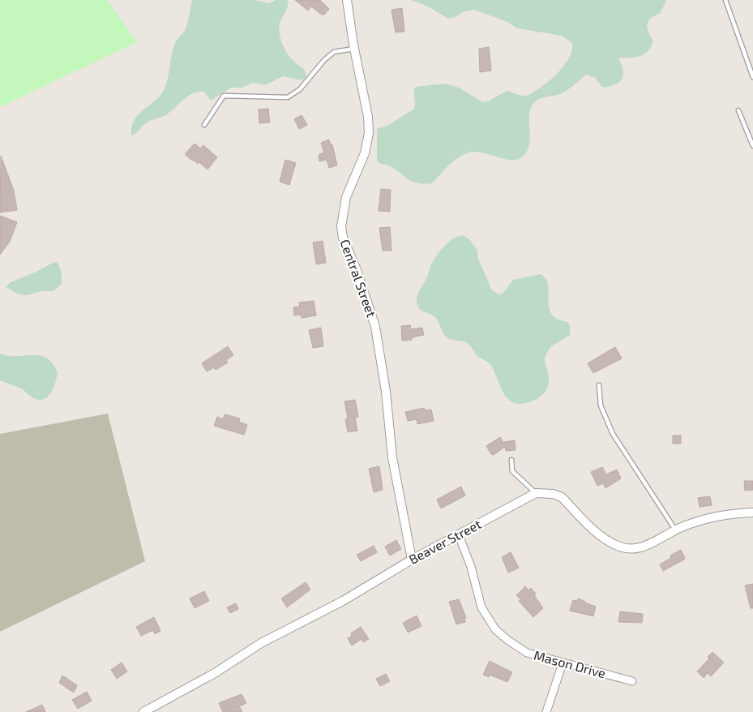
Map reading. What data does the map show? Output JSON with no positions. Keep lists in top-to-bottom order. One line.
{"streets":{"street":["Central Street","Beaver Street","Mason Drive"]},"crossings":[["Central Street","Beaver Street"],["Beaver Street","Mason Drive"]]}
